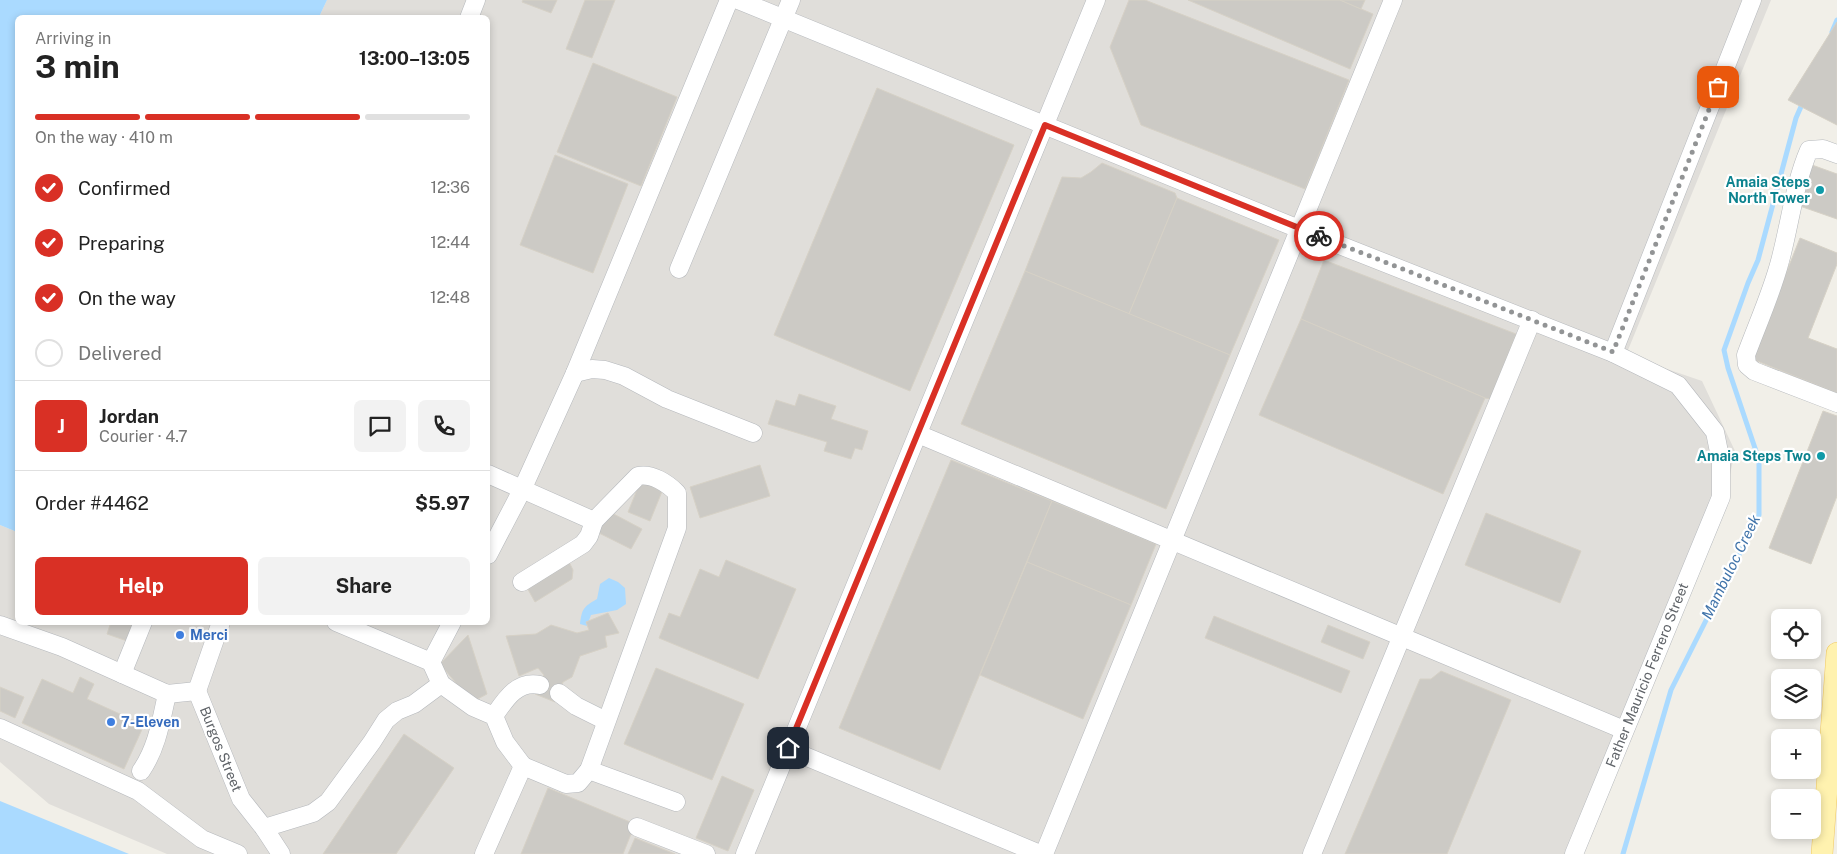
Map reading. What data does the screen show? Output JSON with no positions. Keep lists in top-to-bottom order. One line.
{"streets":{"street":["Father Mauricio Ferrero Street","Burgos Street"]},"water":["Mambuloc Creek"],"places":["Amaia Steps North Tower","Amaia Steps Two","Merci","7-Eleven"],"page":{"heading":["3 min","Arriving in","13:00–13:05"],"panel":["Jordan","Courier · 4.7","Order #4462","$5.97"],"bar":"On the way · 410 m","list":[["Confirmed","12:36"],["Preparing","12:44"],["On the way","12:48"],"Delivered"],"round":"J","buttons":["Help","Share"],"map_buttons":["+","−"]}}
